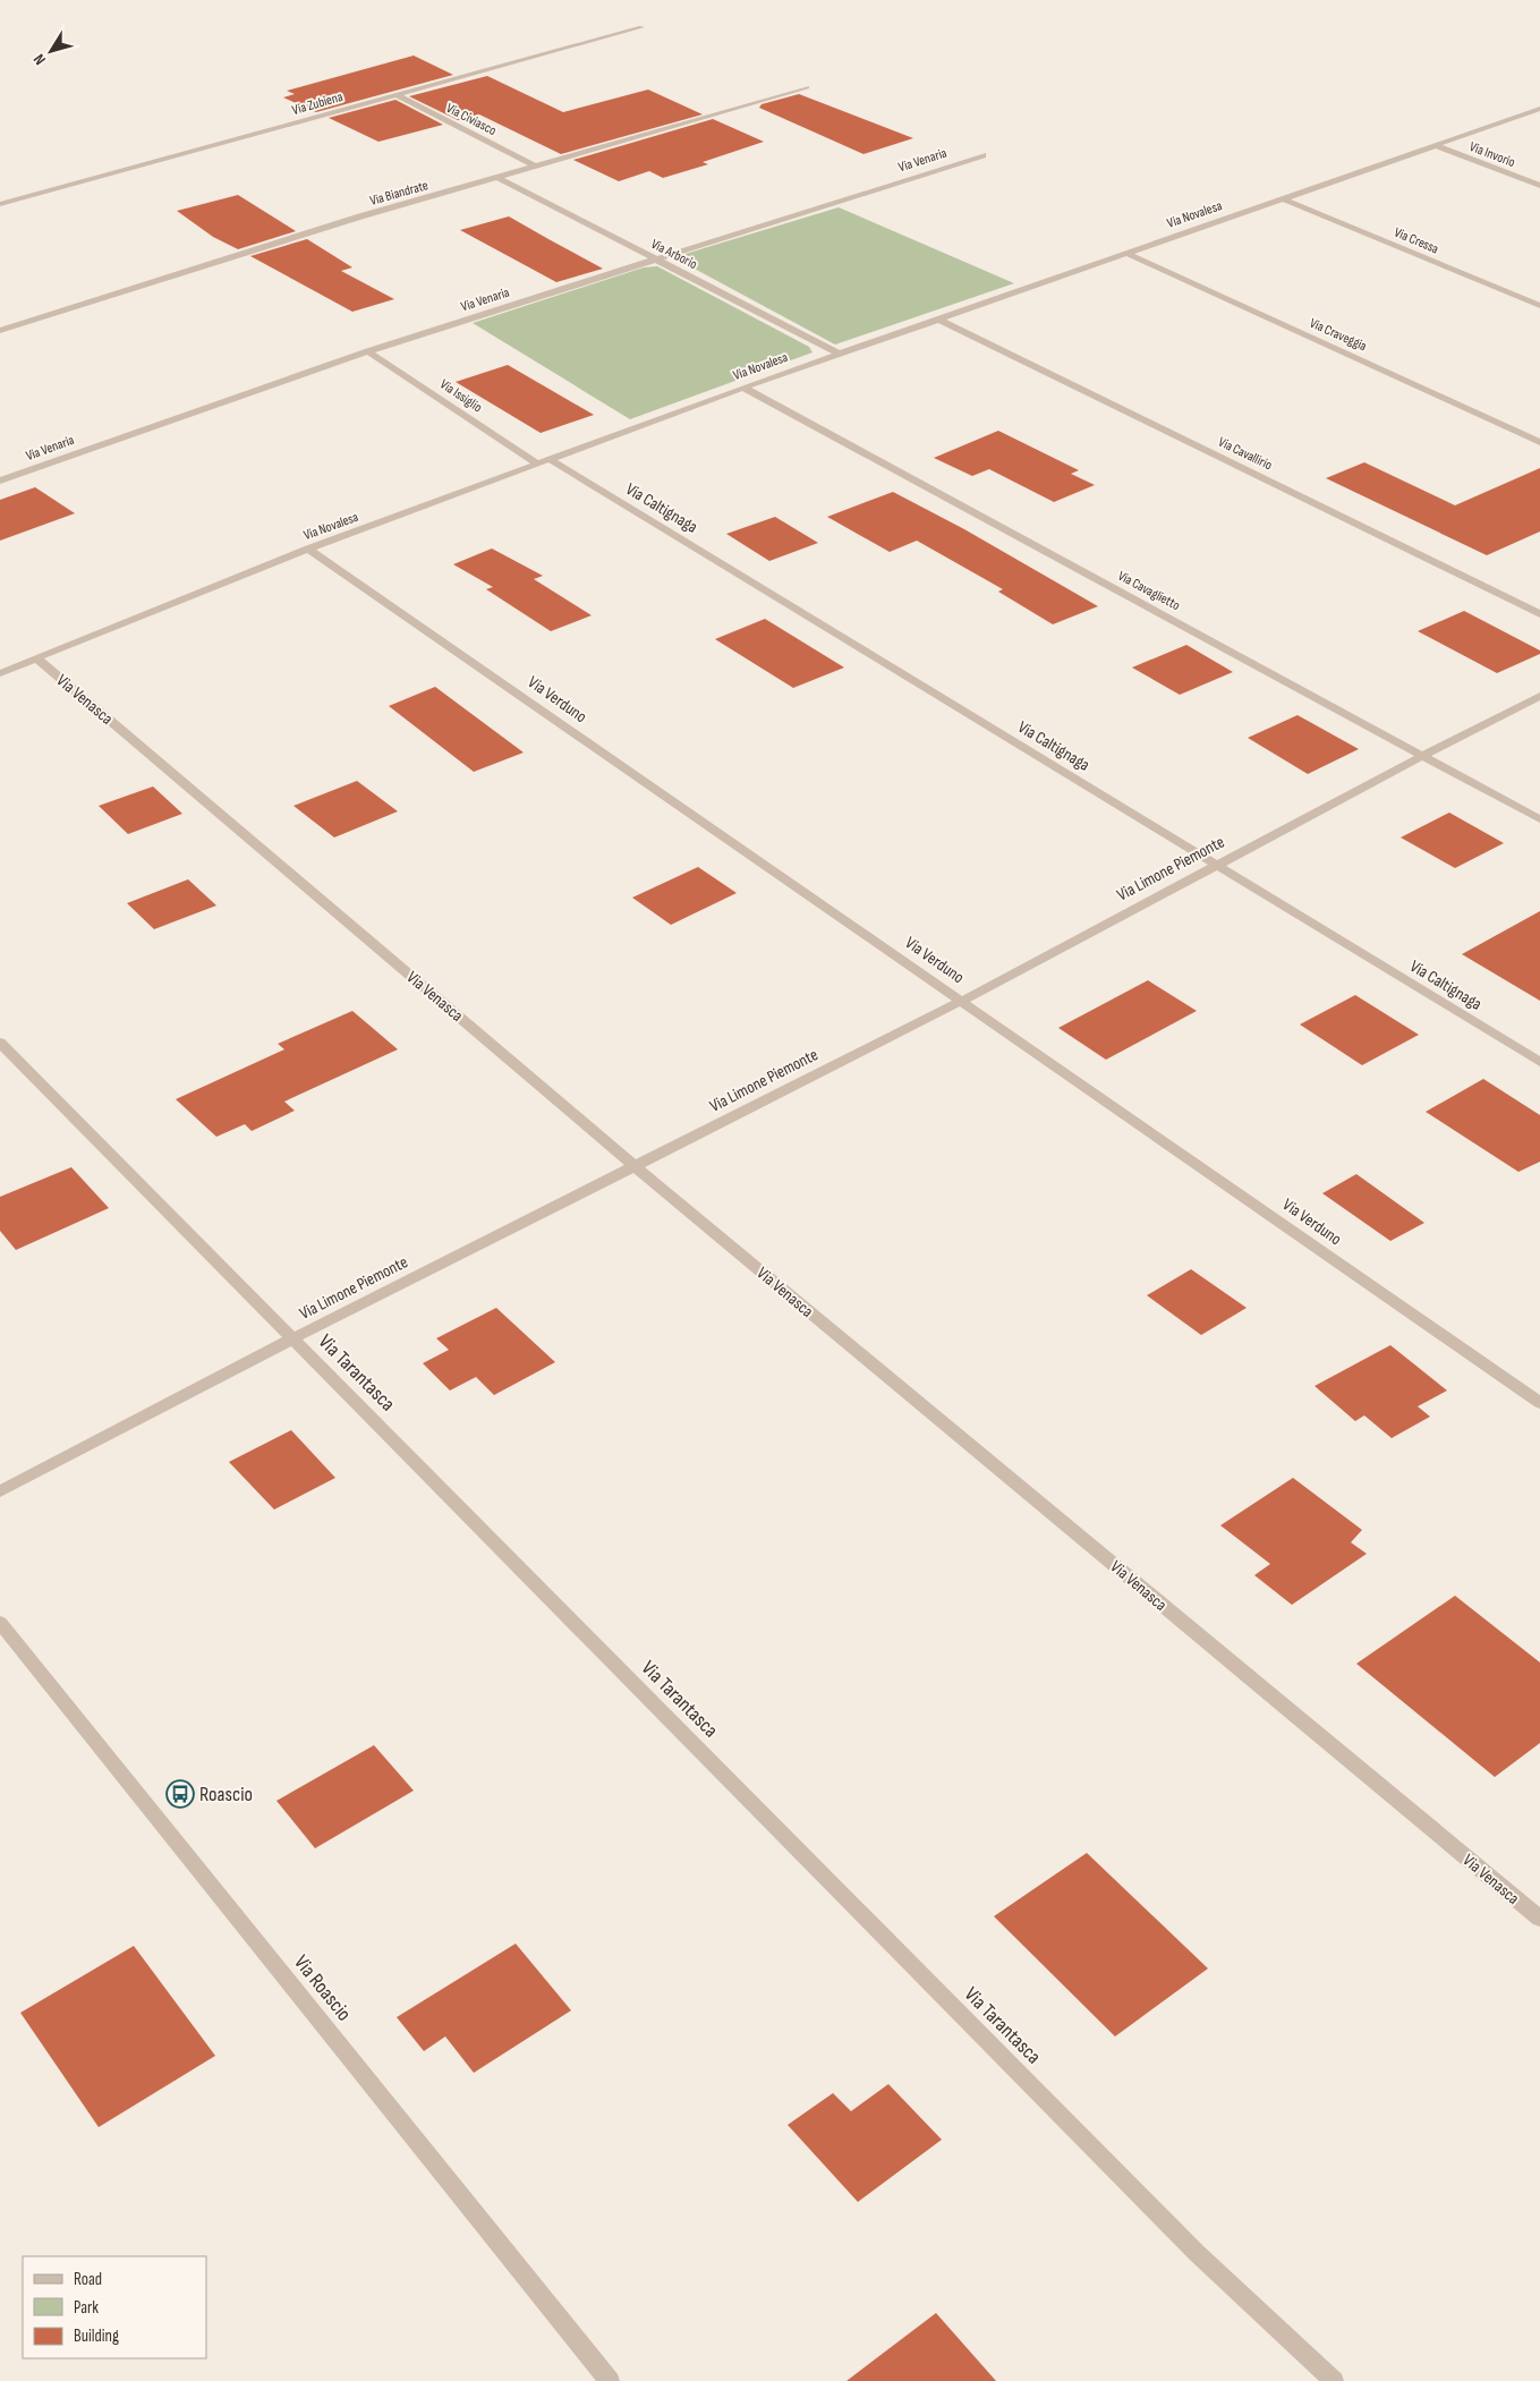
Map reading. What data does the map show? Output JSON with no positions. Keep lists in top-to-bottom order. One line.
{"streets":{"street":["Via Zubiena","Via Civiasco","Via Invorio","Via Venaria","Via Biandrate","Via Novalesa","Via Cressa","Via Arborio","Via Craveggia","Via Issiglio","Via Cavallirio","Via Caltignaga","Via Cavaglietto","Via Venasca","Via Verduno","Via Limone Piemonte","Via Tarantasca","Via Roascio"]},"crossings":[["Via Zubiena","Via Civiasco"],["Via Civiasco","Via Biandrate"],["Via Invorio","Via Novalesa"],["Via Venaria","Via Arborio"],["Via Venaria","Via Issiglio"],["Via Biandrate","Via Arborio"],["Via Novalesa","Via Cressa"],["Via Novalesa","Via Arborio"],["Via Novalesa","Via Craveggia"],["Via Novalesa","Via Issiglio"],["Via Novalesa","Via Cavallirio"],["Via Novalesa","Via Caltignaga"],["Via Novalesa","Via Cavaglietto"],["Via Novalesa","Via Venasca"],["Via Novalesa","Via Verduno"],["Via Caltignaga","Via Limone Piemonte"],["Via Cavaglietto","Via Limone Piemonte"],["Via Venasca","Via Limone Piemonte"],["Via Verduno","Via Limone Piemonte"],["Via Limone Piemonte","Via Tarantasca"]],"places":{"bus stop":["Roascio"]},"legend":["Road","Park","Building"],"north":"bottom left"}
